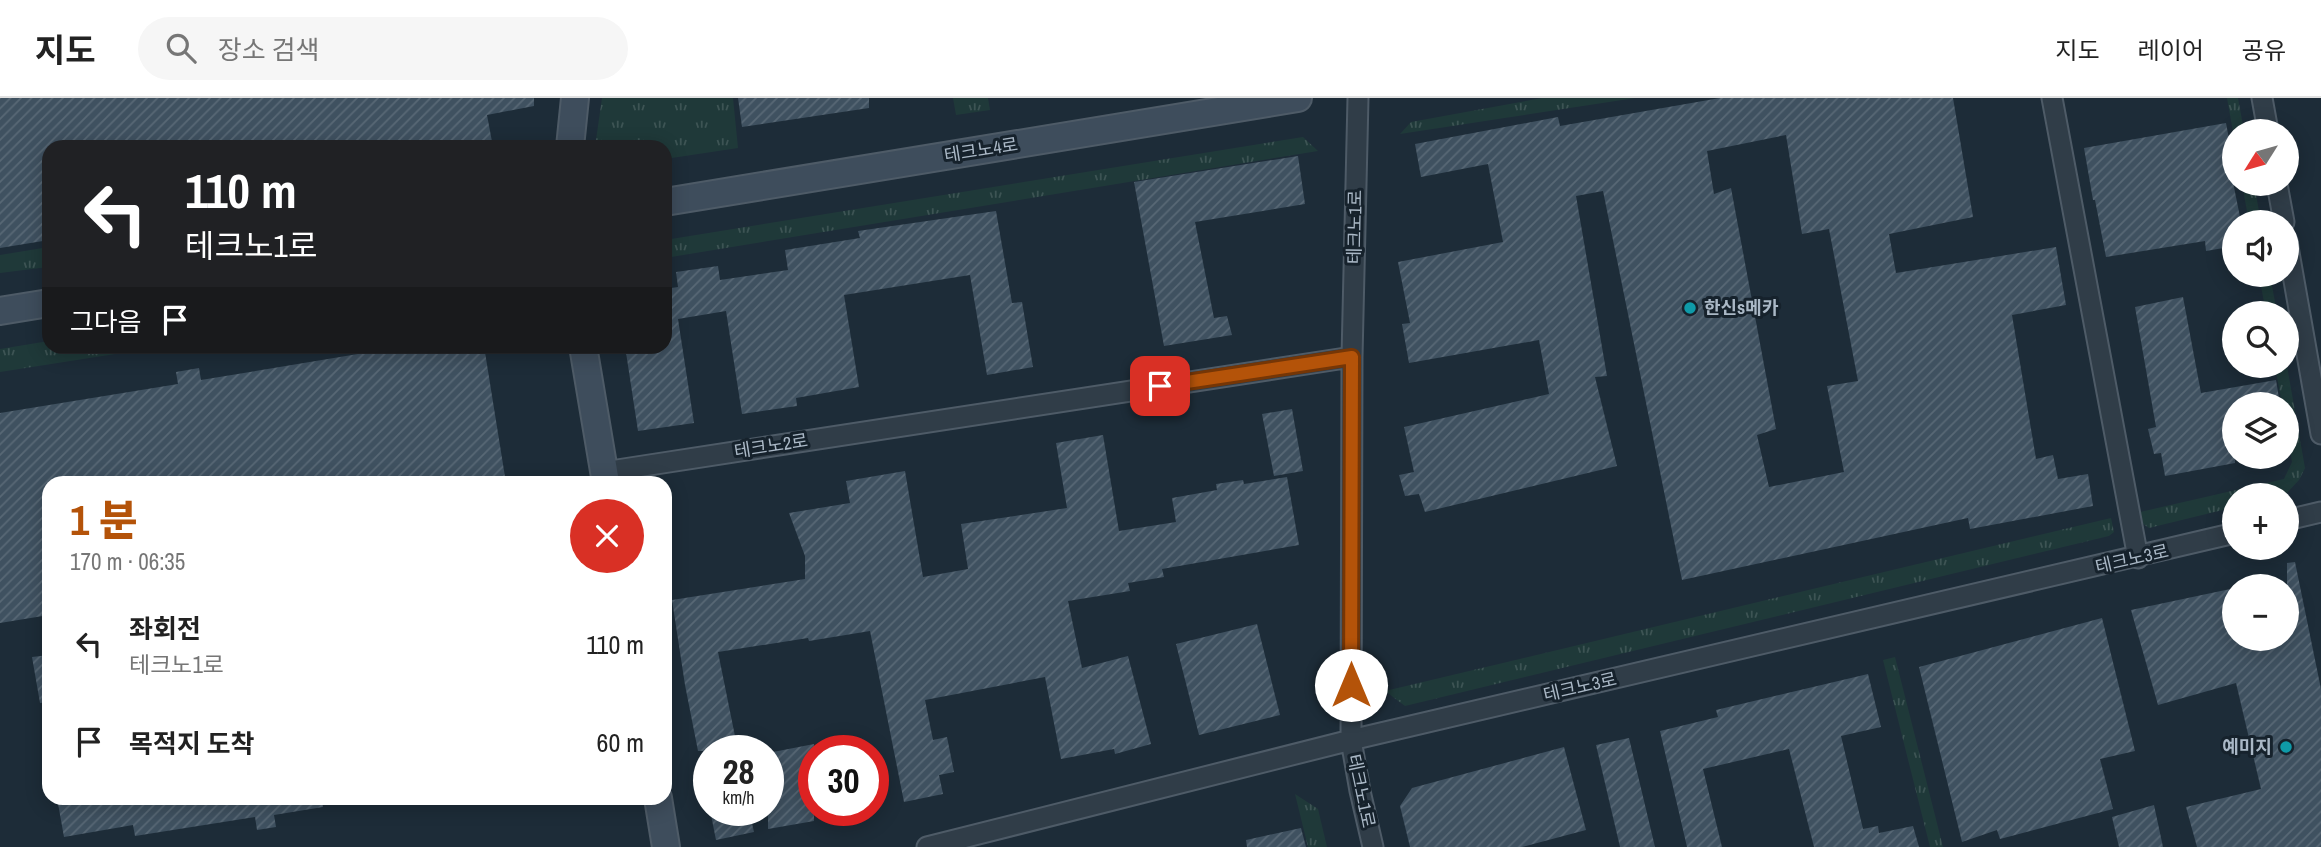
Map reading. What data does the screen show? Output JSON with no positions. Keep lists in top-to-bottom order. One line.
{"streets":{"main road":["테크노4로","테크노2로"],"street":["테크노1로","테크노3로"]},"crossings":[["테크노1로","테크노2로"],["테크노1로","테크노3로"]],"places":["한신s메카","예미지"],"north":"bottom left","page":{"header":"지도","search":"장소 검색","nav":["지도","레이어","공유"],"map_buttons":["+","−"],"turn":["110 m","테크노1로"],"then":"그다음","heading":["1 분","170 m · 06:35"],"list":[{"name":"좌회전","note":"테크노1로","value":"110 m"},{"name":"목적지 도착","value":"60 m"}],"speed":"28 km/h","limit":"30"}}
